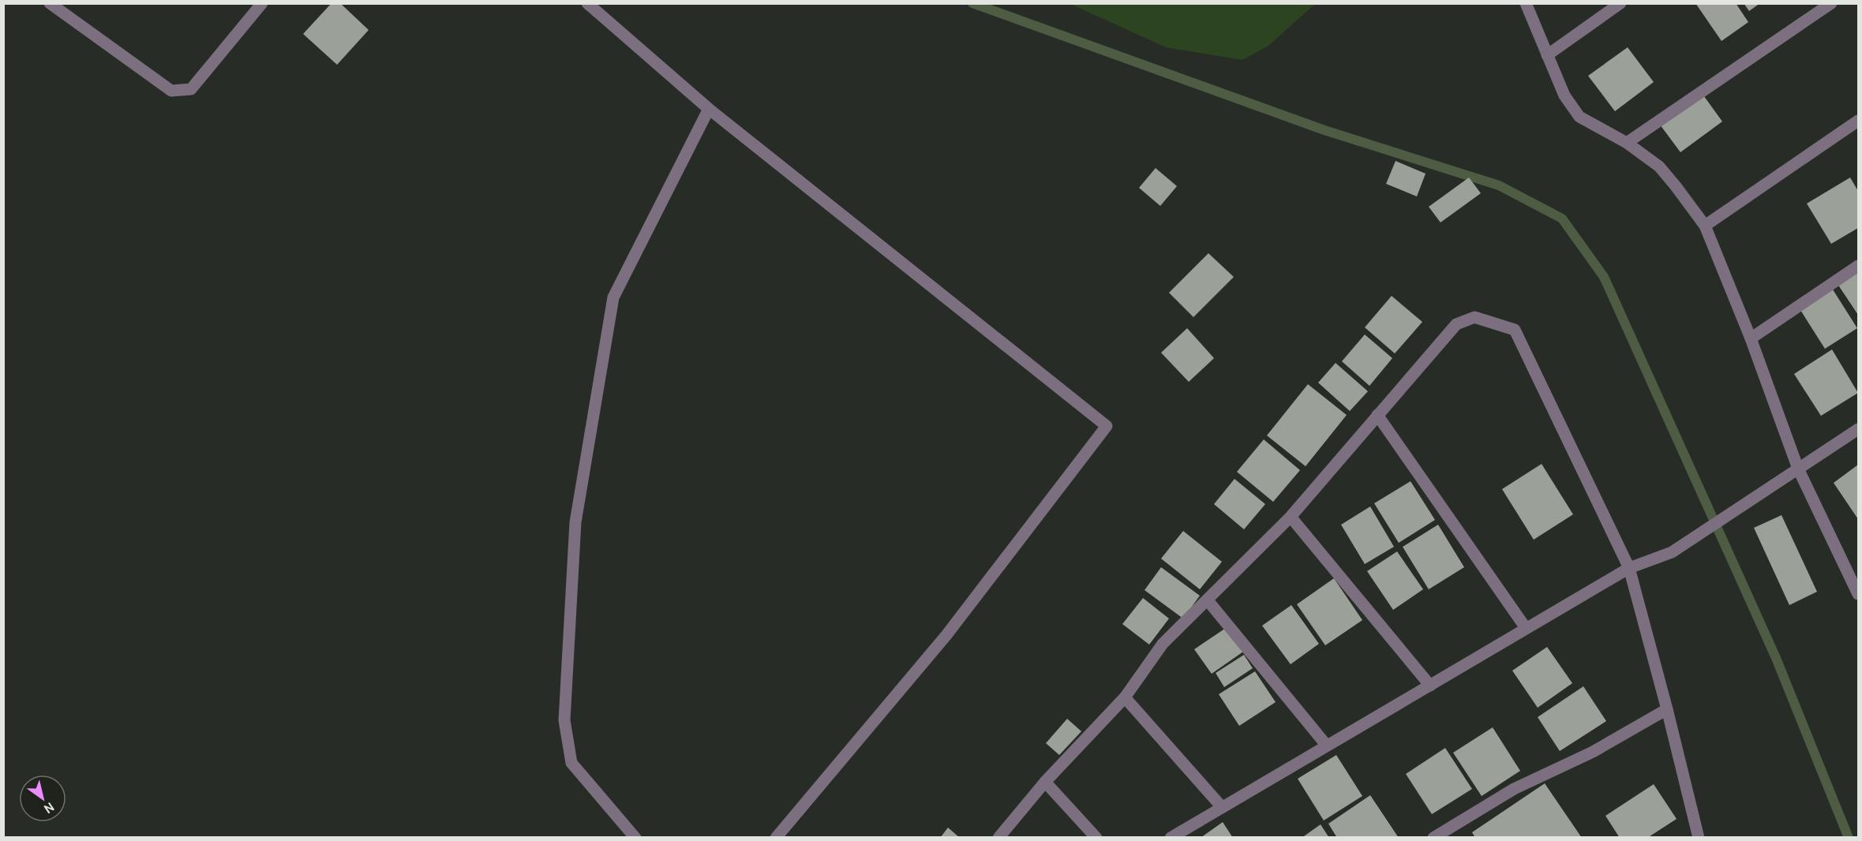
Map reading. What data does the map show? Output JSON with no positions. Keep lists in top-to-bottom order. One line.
{"north":"bottom right"}
